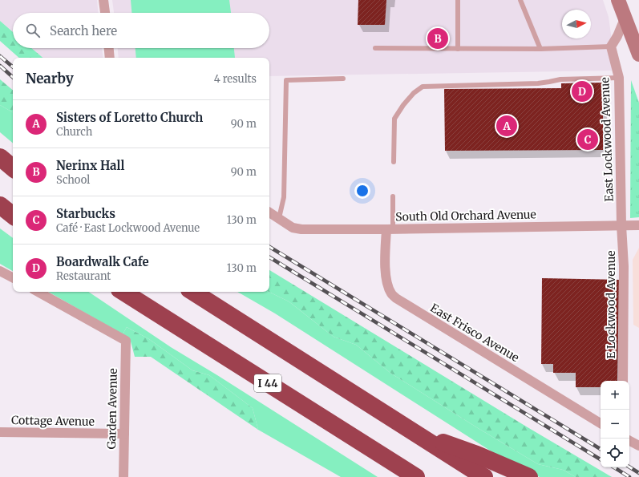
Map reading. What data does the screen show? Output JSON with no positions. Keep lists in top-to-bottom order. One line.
{"streets":{"highway":["I 44"],"street":["East Lockwood Avenue","South Old Orchard Avenue","E Lockwood Avenue","East Frisco Avenue","Garden Avenue","Cottage Avenue"]},"crossings":[["East Lockwood Avenue","South Old Orchard Avenue"],["East Lockwood Avenue","E Lockwood Avenue"],["South Old Orchard Avenue","E Lockwood Avenue"],["South Old Orchard Avenue","East Frisco Avenue"],["Garden Avenue","Cottage Avenue"]],"north":"right","page":{"search":"Search here","pins":["B","D","A","C"],"heading":["Nearby","4 results"],"list":[{"mark":"A","name":"Sisters of Loretto Church","note":"Church","value":"90 m"},{"mark":"B","name":"Nerinx Hall","note":"School","value":"90 m"},{"mark":"C","name":"Starbucks","note":"Café · East Lockwood Avenue","value":"130 m"},{"mark":"D","name":"Boardwalk Cafe","note":"Restaurant","value":"130 m"}],"map_buttons":["+","−"]}}
